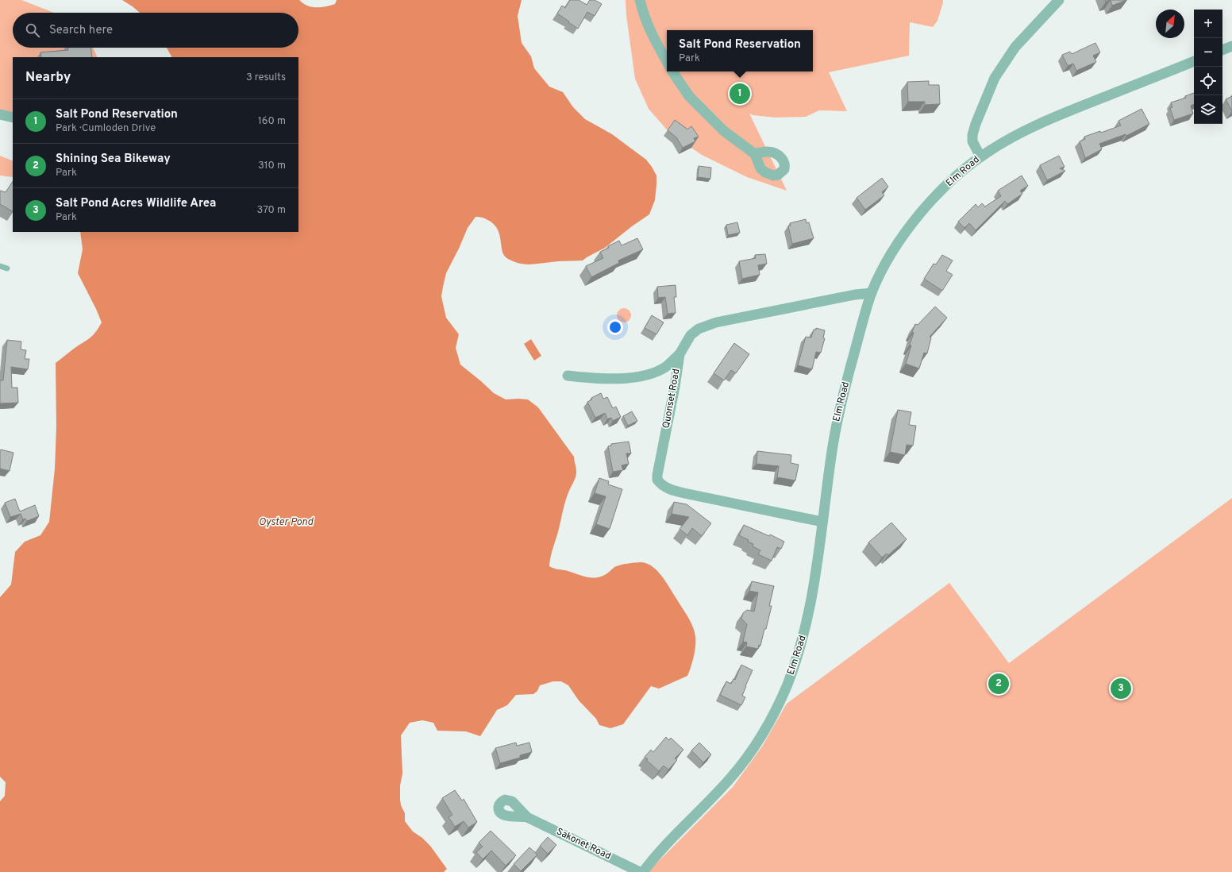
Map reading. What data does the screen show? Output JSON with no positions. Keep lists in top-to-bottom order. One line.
{"streets":{"street":["Elm Road","Quonset Road","Sakonet Road"]},"crossings":[["Elm Road","Quonset Road"]],"water":["Oyster Pond"],"north":"top right","page":{"map_buttons":["+","−"],"search":"Search here","popup":["Salt Pond Reservation","Park"],"heading":["Nearby","3 results"],"pins":["1","2","3"],"list":[{"mark":"1","name":"Salt Pond Reservation","note":"Park · Cumloden Drive","value":"160 m"},{"mark":"2","name":"Shining Sea Bikeway","note":"Park","value":"310 m"},{"mark":"3","name":"Salt Pond Acres Wildlife Area","note":"Park","value":"370 m"}]}}
